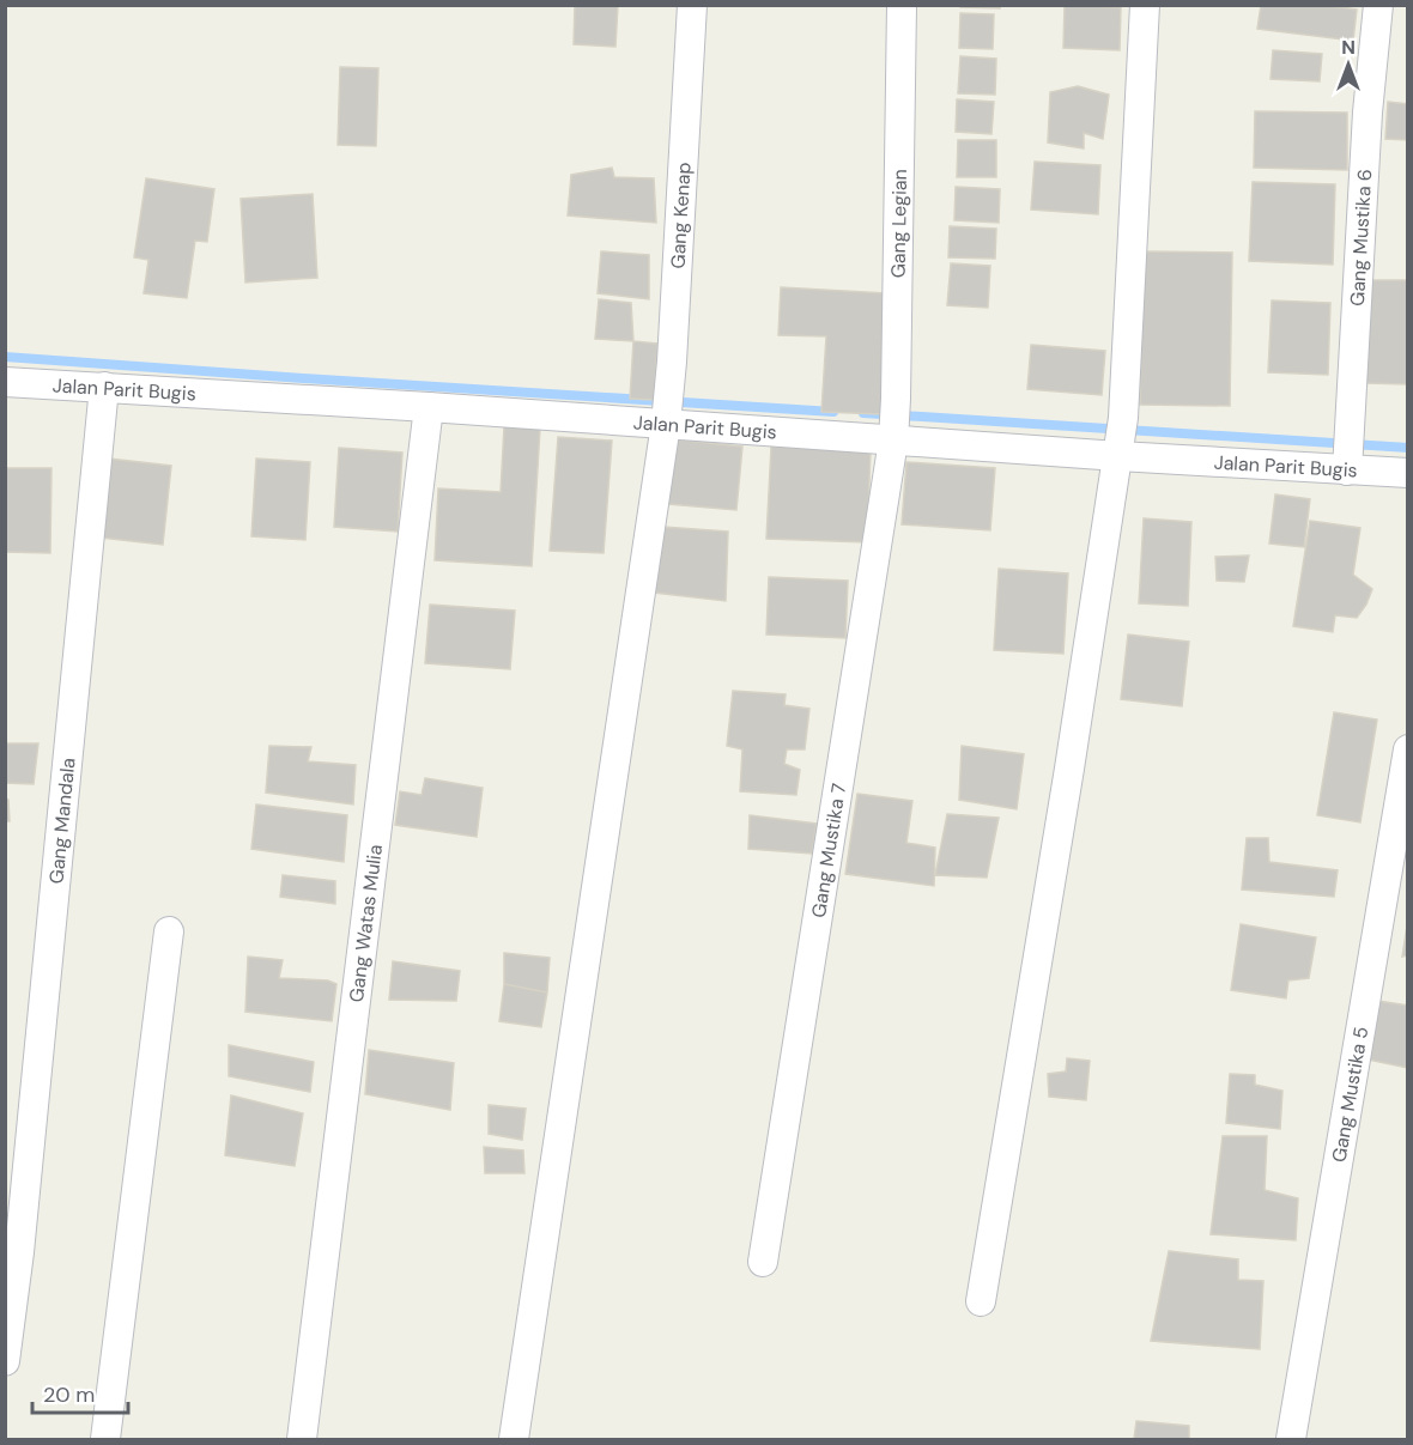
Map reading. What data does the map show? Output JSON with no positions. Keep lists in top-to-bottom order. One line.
{"streets":{"street":["Gang Kenap","Gang Legian","Gang Mustika 6","Jalan Parit Bugis","Gang Mandala","Gang Mustika 7","Gang Watas Mulia","Gang Mustika 5"]},"crossings":[["Gang Kenap","Jalan Parit Bugis"],["Gang Legian","Jalan Parit Bugis"],["Gang Legian","Gang Mustika 7"],["Gang Mustika 6","Jalan Parit Bugis"],["Jalan Parit Bugis","Gang Mandala"],["Jalan Parit Bugis","Gang Mustika 7"],["Jalan Parit Bugis","Gang Watas Mulia"]],"scale_bar":"20 m","north":"top"}
